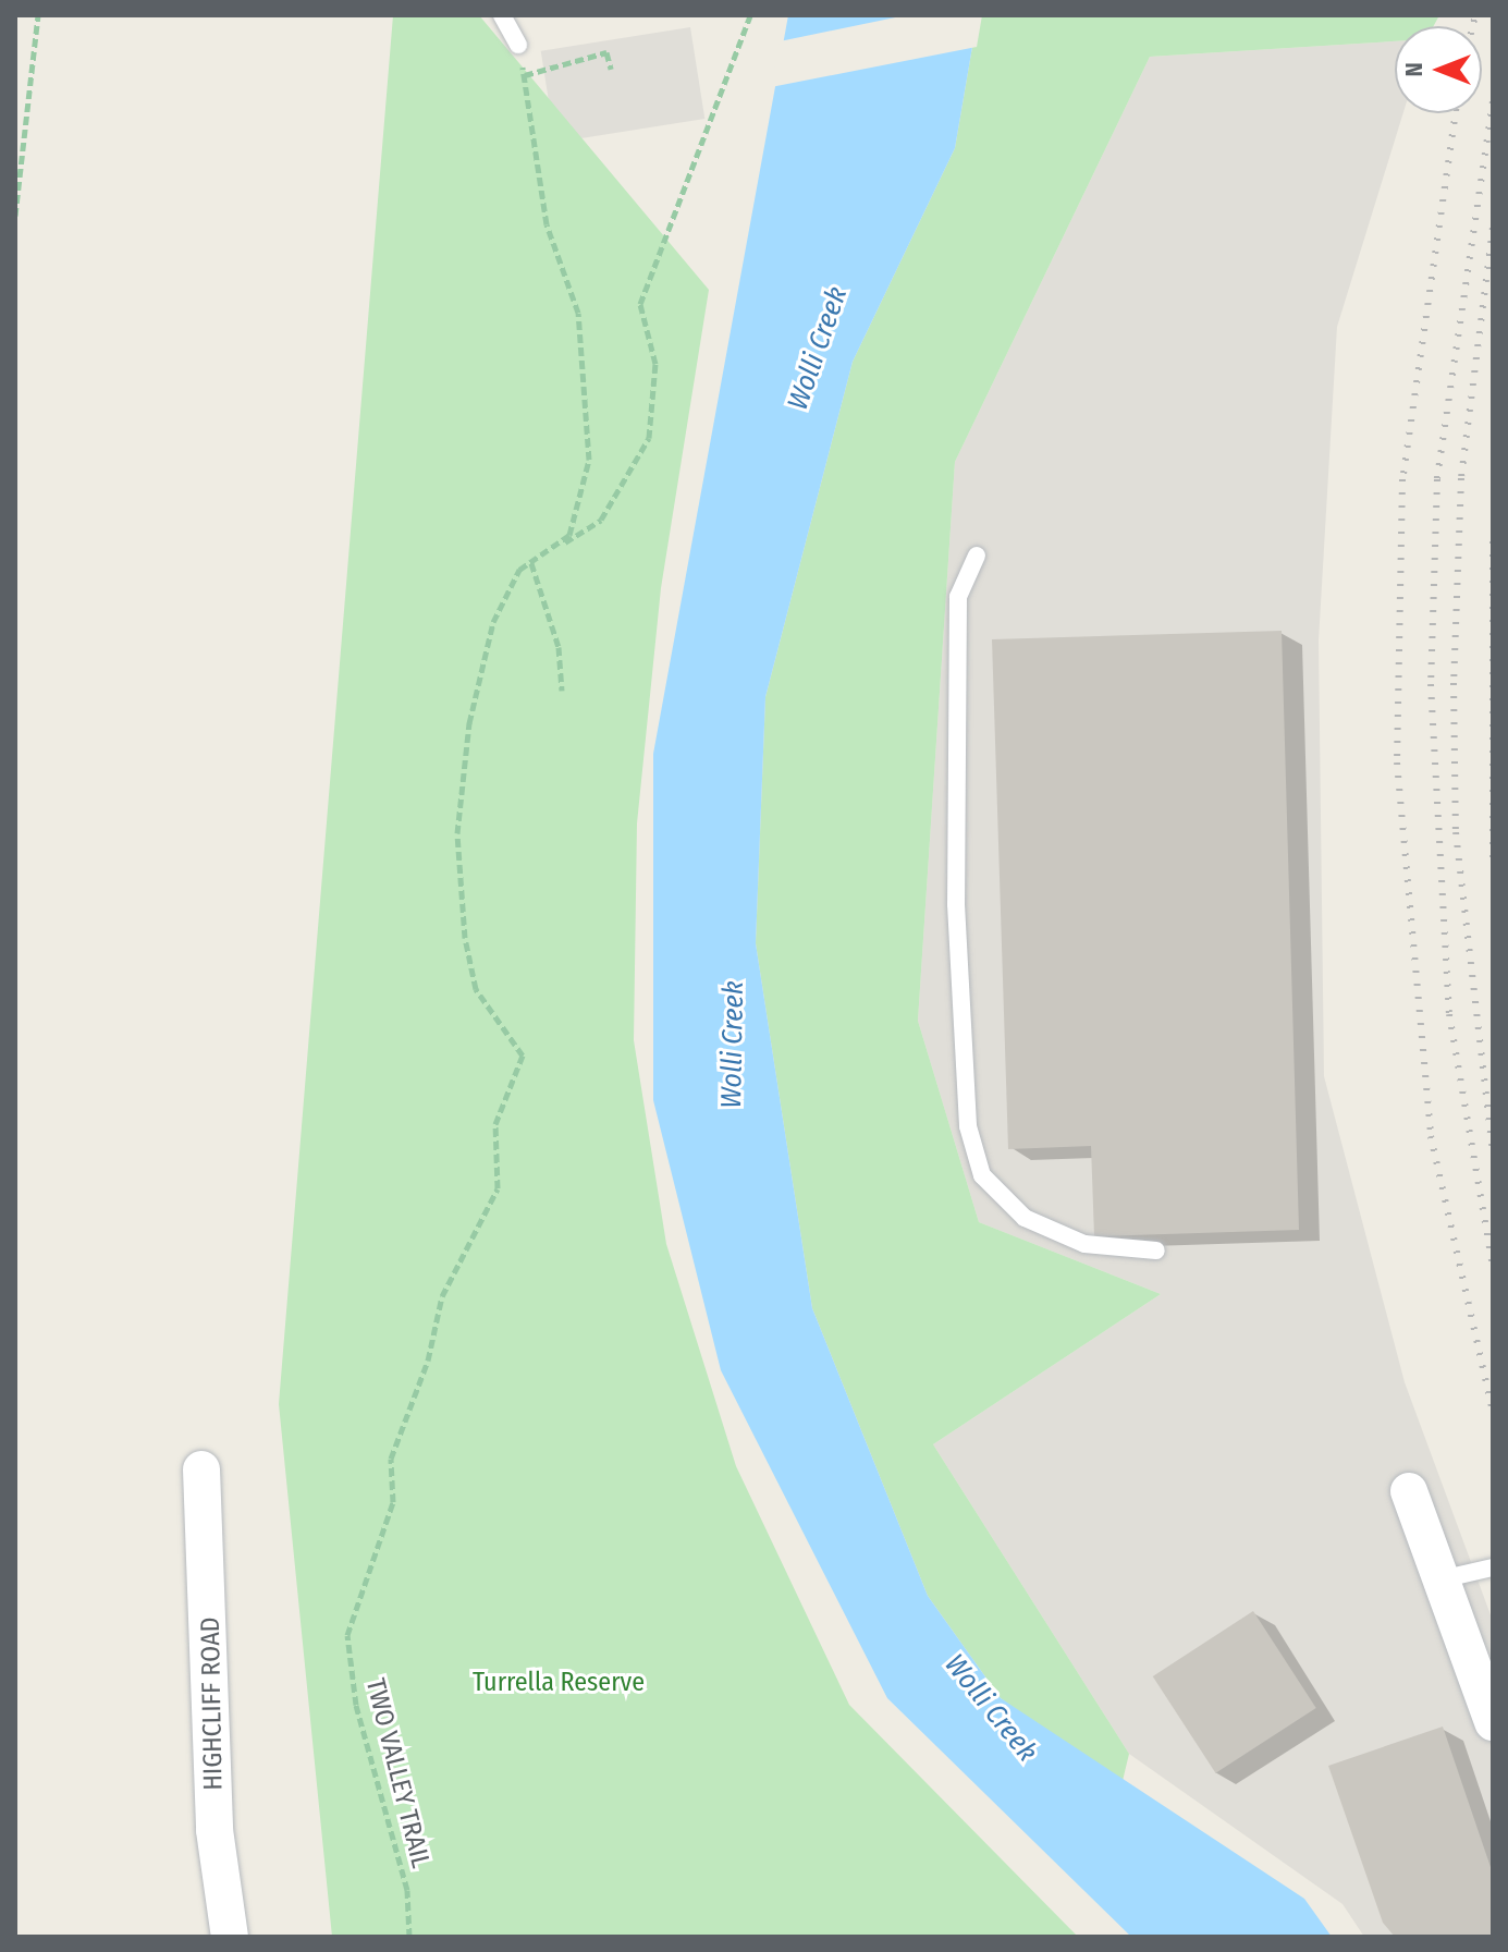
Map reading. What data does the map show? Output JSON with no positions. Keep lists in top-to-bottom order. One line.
{"streets":{"street":["HIGHCLIFF ROAD"],"path":["TWO VALLEY TRAIL"]},"water":["Wolli Creek"],"parks":["Turrella Reserve"],"north":"left"}
